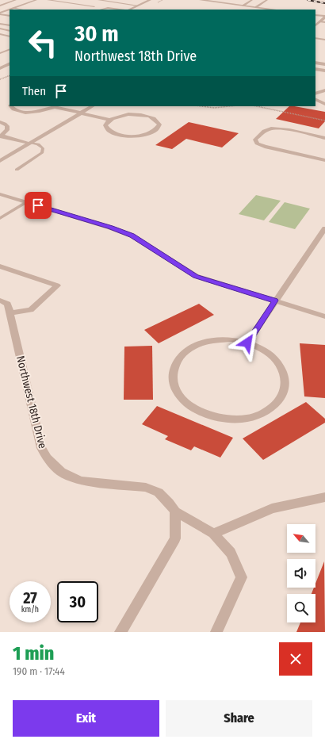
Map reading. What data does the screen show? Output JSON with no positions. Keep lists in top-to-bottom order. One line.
{"streets":{"street":["Northwest 18th Drive"]},"north":"top left","page":{"turn":["30 m","Northwest 18th Drive"],"then":"Then","speed":"27 km/h","limit":"30","heading":["1 min","190 m · 17:44"],"buttons":["Exit","Share"]}}
